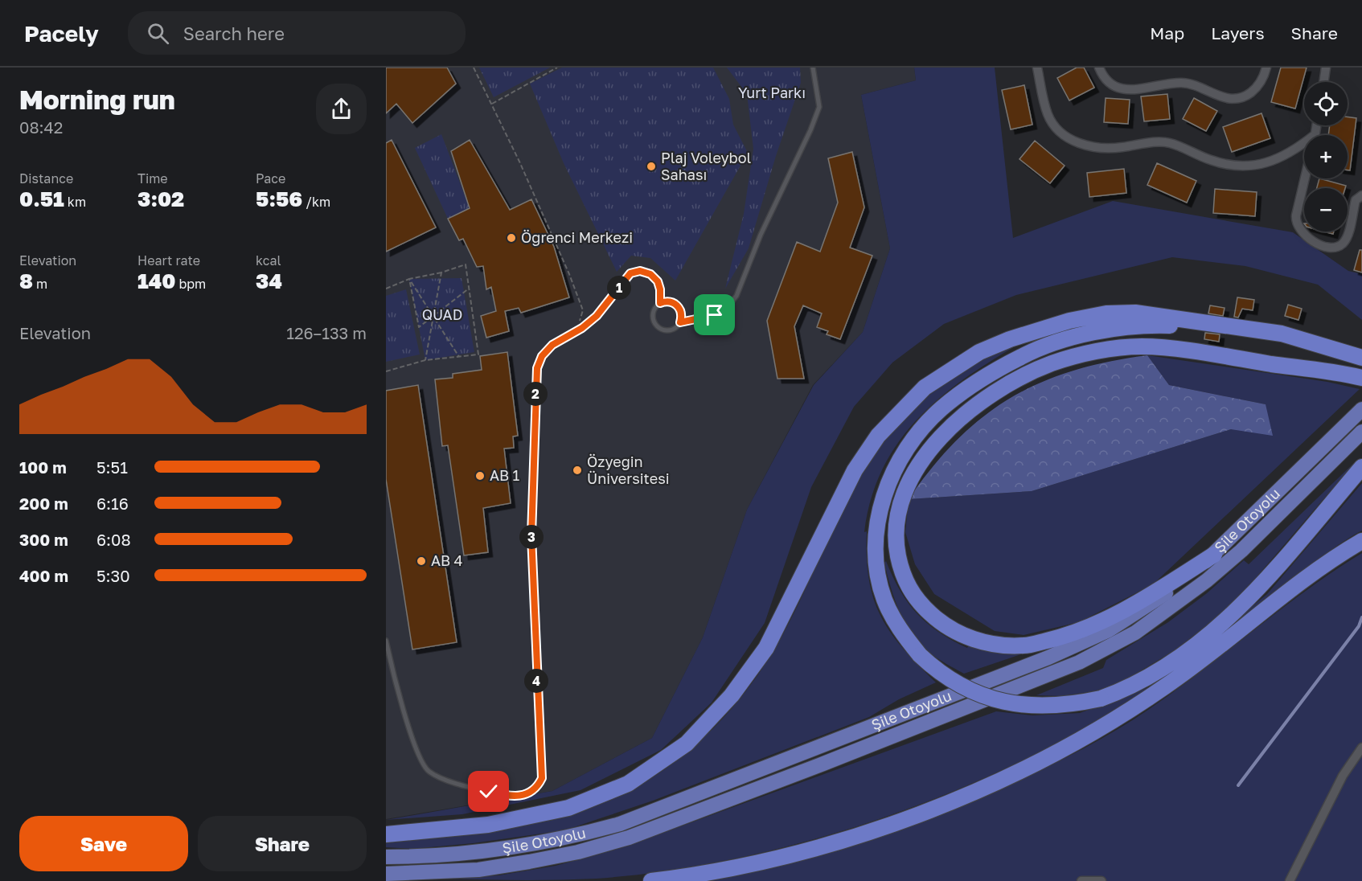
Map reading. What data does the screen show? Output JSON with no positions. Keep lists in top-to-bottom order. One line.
{"streets":{"highway":["Şile Otoyolu"]},"parks":["Yurt Parkı","QUAD"],"places":["Plaj Voleybol Sahası","Öğrenci Merkezi","Özyeğin Üniversitesi","AB 1","AB 4"],"page":{"header":"Pacely","search":"Search here","nav":["Map","Layers","Share"],"heading":["Morning run","08:42"],"map_buttons":["+","−"],"stats":[["Distance","0.51 km"],["Time","3:02"],["Pace","5:56 /km"],["Elevation","8 m"],["Heart rate","140 bpm"],["kcal","34"]],"pins":["1","2","3","4"],"chart":["Elevation","126–133 m"],"list":[{"name":"100 m","note":"5:51"},{"name":"200 m","note":"6:16"},{"name":"300 m","note":"6:08"},{"name":"400 m","note":"5:30"}],"buttons":["Save","Share"]}}
